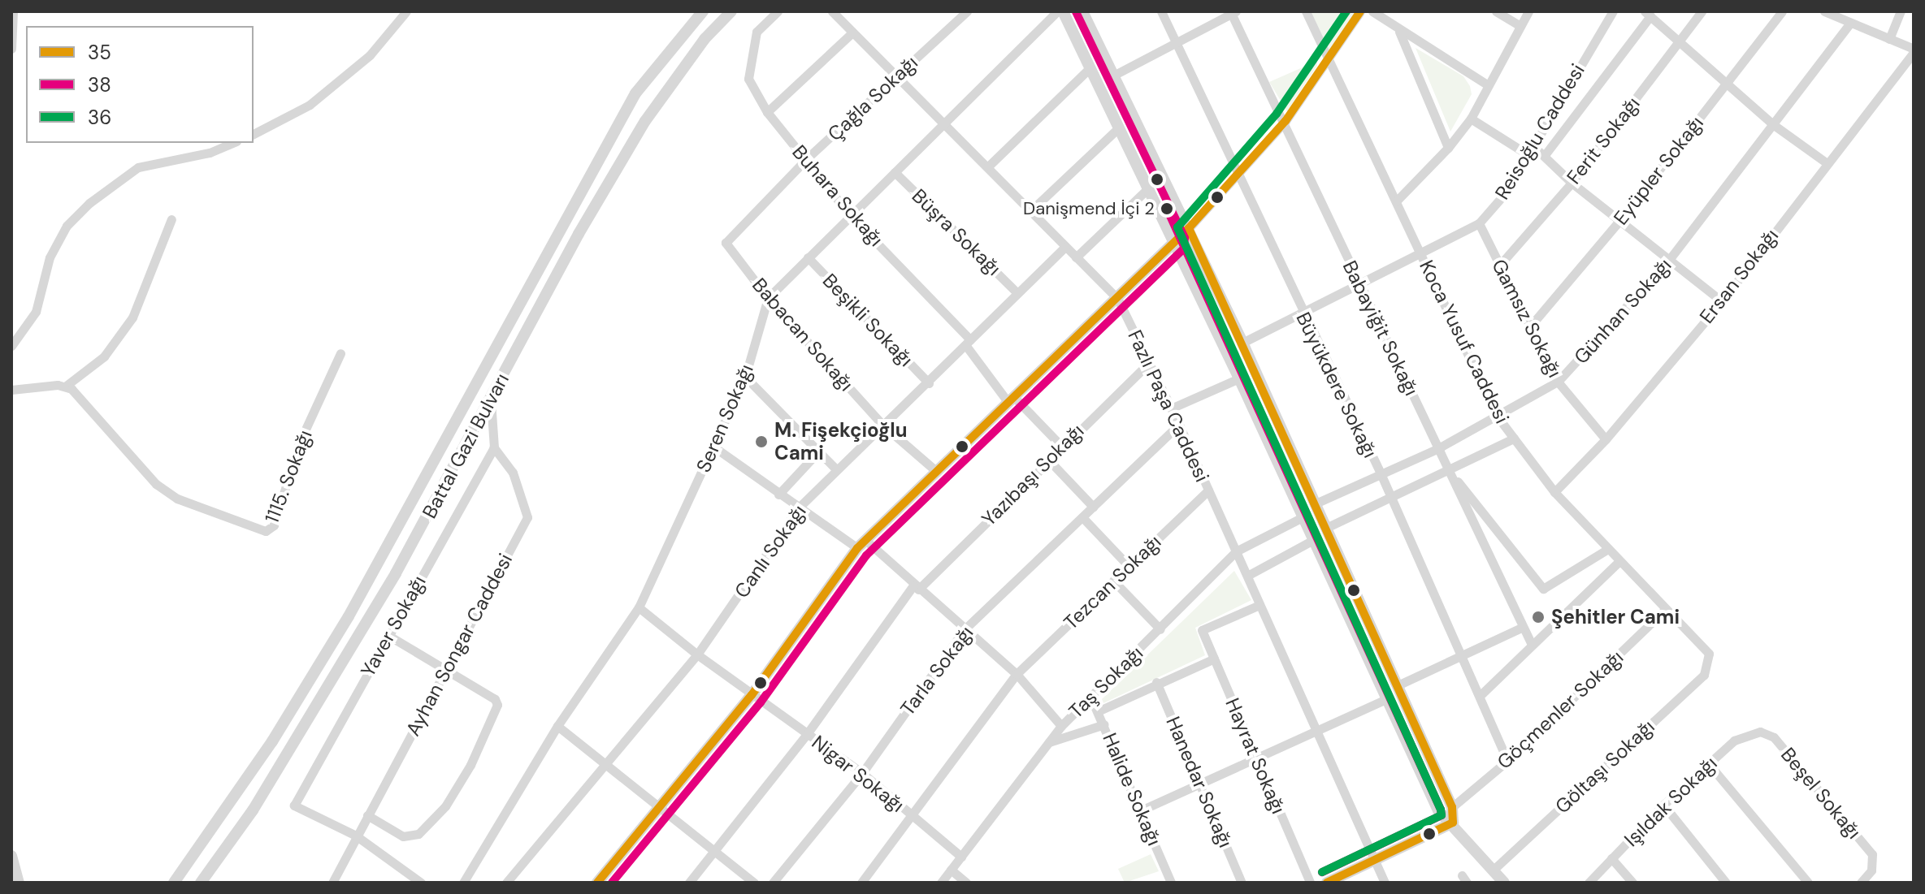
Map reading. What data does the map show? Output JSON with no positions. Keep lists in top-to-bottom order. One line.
{"streets":{"street":["Çağla Sokağı","Reisoğlu Caddesi","Ferit Sokağı","Eyüpler Sokağı","Buhara Sokağı","Büşra Sokağı","Ersan Sokağı","Günhan Sokağı","Gamsız Sokağı","Beşikli Sokağı","Babayiğit Sokağı","Babacan Sokağı","Koca Yusuf Caddesi","Büyükdere Sokağı","Fazlı Paşa Caddesi","Seren Sokağı","Battal Gazi Bulvarı","Yazıbaşı Sokağı","1115. Sokağı","Canlı Sokağı","Tezcan Sokağı","Yaver Sokağı","Ayhan Songar Caddesi","Tarla Sokağı","Taş Sokağı","Göçmenler Sokağı","Hayrat Sokağı","Göltaşı Sokağı","Nigar Sokağı","Hanedar Sokağı","Halide Sokağı","Beşel Sokağı","Işıldak Sokağı"]},"crossings":[["Çağla Sokağı","Buhara Sokağı"],["Çağla Sokağı","Babacan Sokağı"],["Çağla Sokağı","Fazlı Paşa Caddesi"],["Reisoğlu Caddesi","Gamsız Sokağı"],["Reisoğlu Caddesi","Babayiğit Sokağı"],["Reisoğlu Caddesi","Koca Yusuf Caddesi"],["Reisoğlu Caddesi","Büyükdere Sokağı"],["Ferit Sokağı","Gamsız Sokağı"],["Eyüpler Sokağı","Gamsız Sokağı"],["Buhara Sokağı","Seren Sokağı"],["Buhara Sokağı","Yazıbaşı Sokağı"],["Buhara Sokağı","Canlı Sokağı"],["Büşra Sokağı","Seren Sokağı"],["Büşra Sokağı","Canlı Sokağı"],["Ersan Sokağı","Gamsız Sokağı"],["Ersan Sokağı","Koca Yusuf Caddesi"],["Günhan Sokağı","Gamsız Sokağı"],["Günhan Sokağı","Babayiğit Sokağı"],["Günhan Sokağı","Koca Yusuf Caddesi"],["Günhan Sokağı","Büyükdere Sokağı"],["Beşikli Sokağı","Seren Sokağı"],["Beşikli Sokağı","Canlı Sokağı"],["Babacan Sokağı","Seren Sokağı"],["Babacan Sokağı","Canlı Sokağı"],["Koca Yusuf Caddesi","Göçmenler Sokağı"],["Koca Yusuf Caddesi","Göltaşı Sokağı"],["Büyükdere Sokağı","Göçmenler Sokağı"],["Fazlı Paşa Caddesi","Seren Sokağı"],["Fazlı Paşa Caddesi","Yazıbaşı Sokağı"],["Fazlı Paşa Caddesi","Canlı Sokağı"],["Fazlı Paşa Caddesi","Tezcan Sokağı"],["Fazlı Paşa Caddesi","Tarla Sokağı"],["Fazlı Paşa Caddesi","Taş Sokağı"],["Fazlı Paşa Caddesi","Hayrat Sokağı"],["Seren Sokağı","Nigar Sokağı"],["Yazıbaşı Sokağı","Nigar Sokağı"],["Canlı Sokağı","Nigar Sokağı"],["Tezcan Sokağı","Nigar Sokağı"],["Yaver Sokağı","Ayhan Songar Caddesi"],["Tarla Sokağı","Nigar Sokağı"],["Taş Sokağı","Nigar Sokağı"],["Taş Sokağı","Halide Sokağı"],["Beşel Sokağı","Işıldak Sokağı"]],"places":["Danişmend İçi 2","M. Fişekçioğlu Cami","Şehitler Cami"],"lines":["transit line 35","transit line 38","transit line 36"],"legend":["35","38","36"]}
